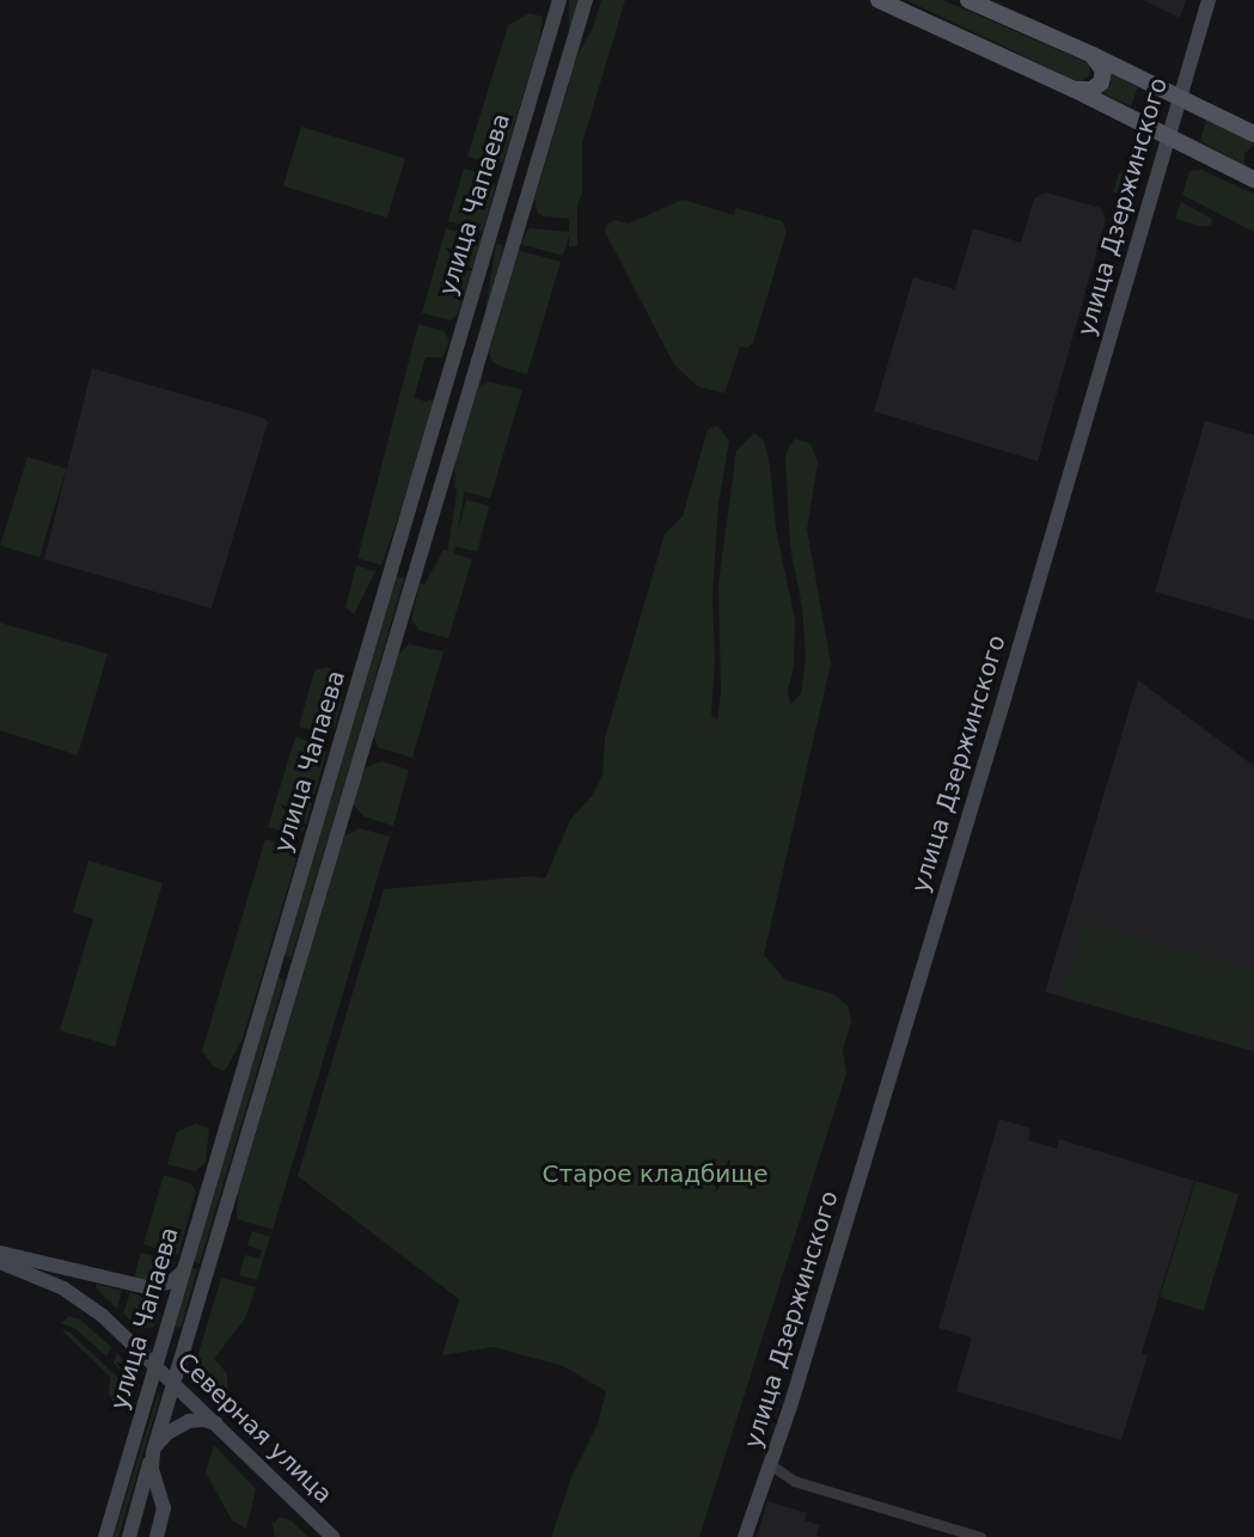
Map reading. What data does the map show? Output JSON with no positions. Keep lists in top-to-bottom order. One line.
{"streets":{"main road":["улица Чапаева","улица Дзержинского","Северная улица"]},"crossings":[["улица Чапаева","Северная улица"]],"parks":["Старое кладбище"]}
